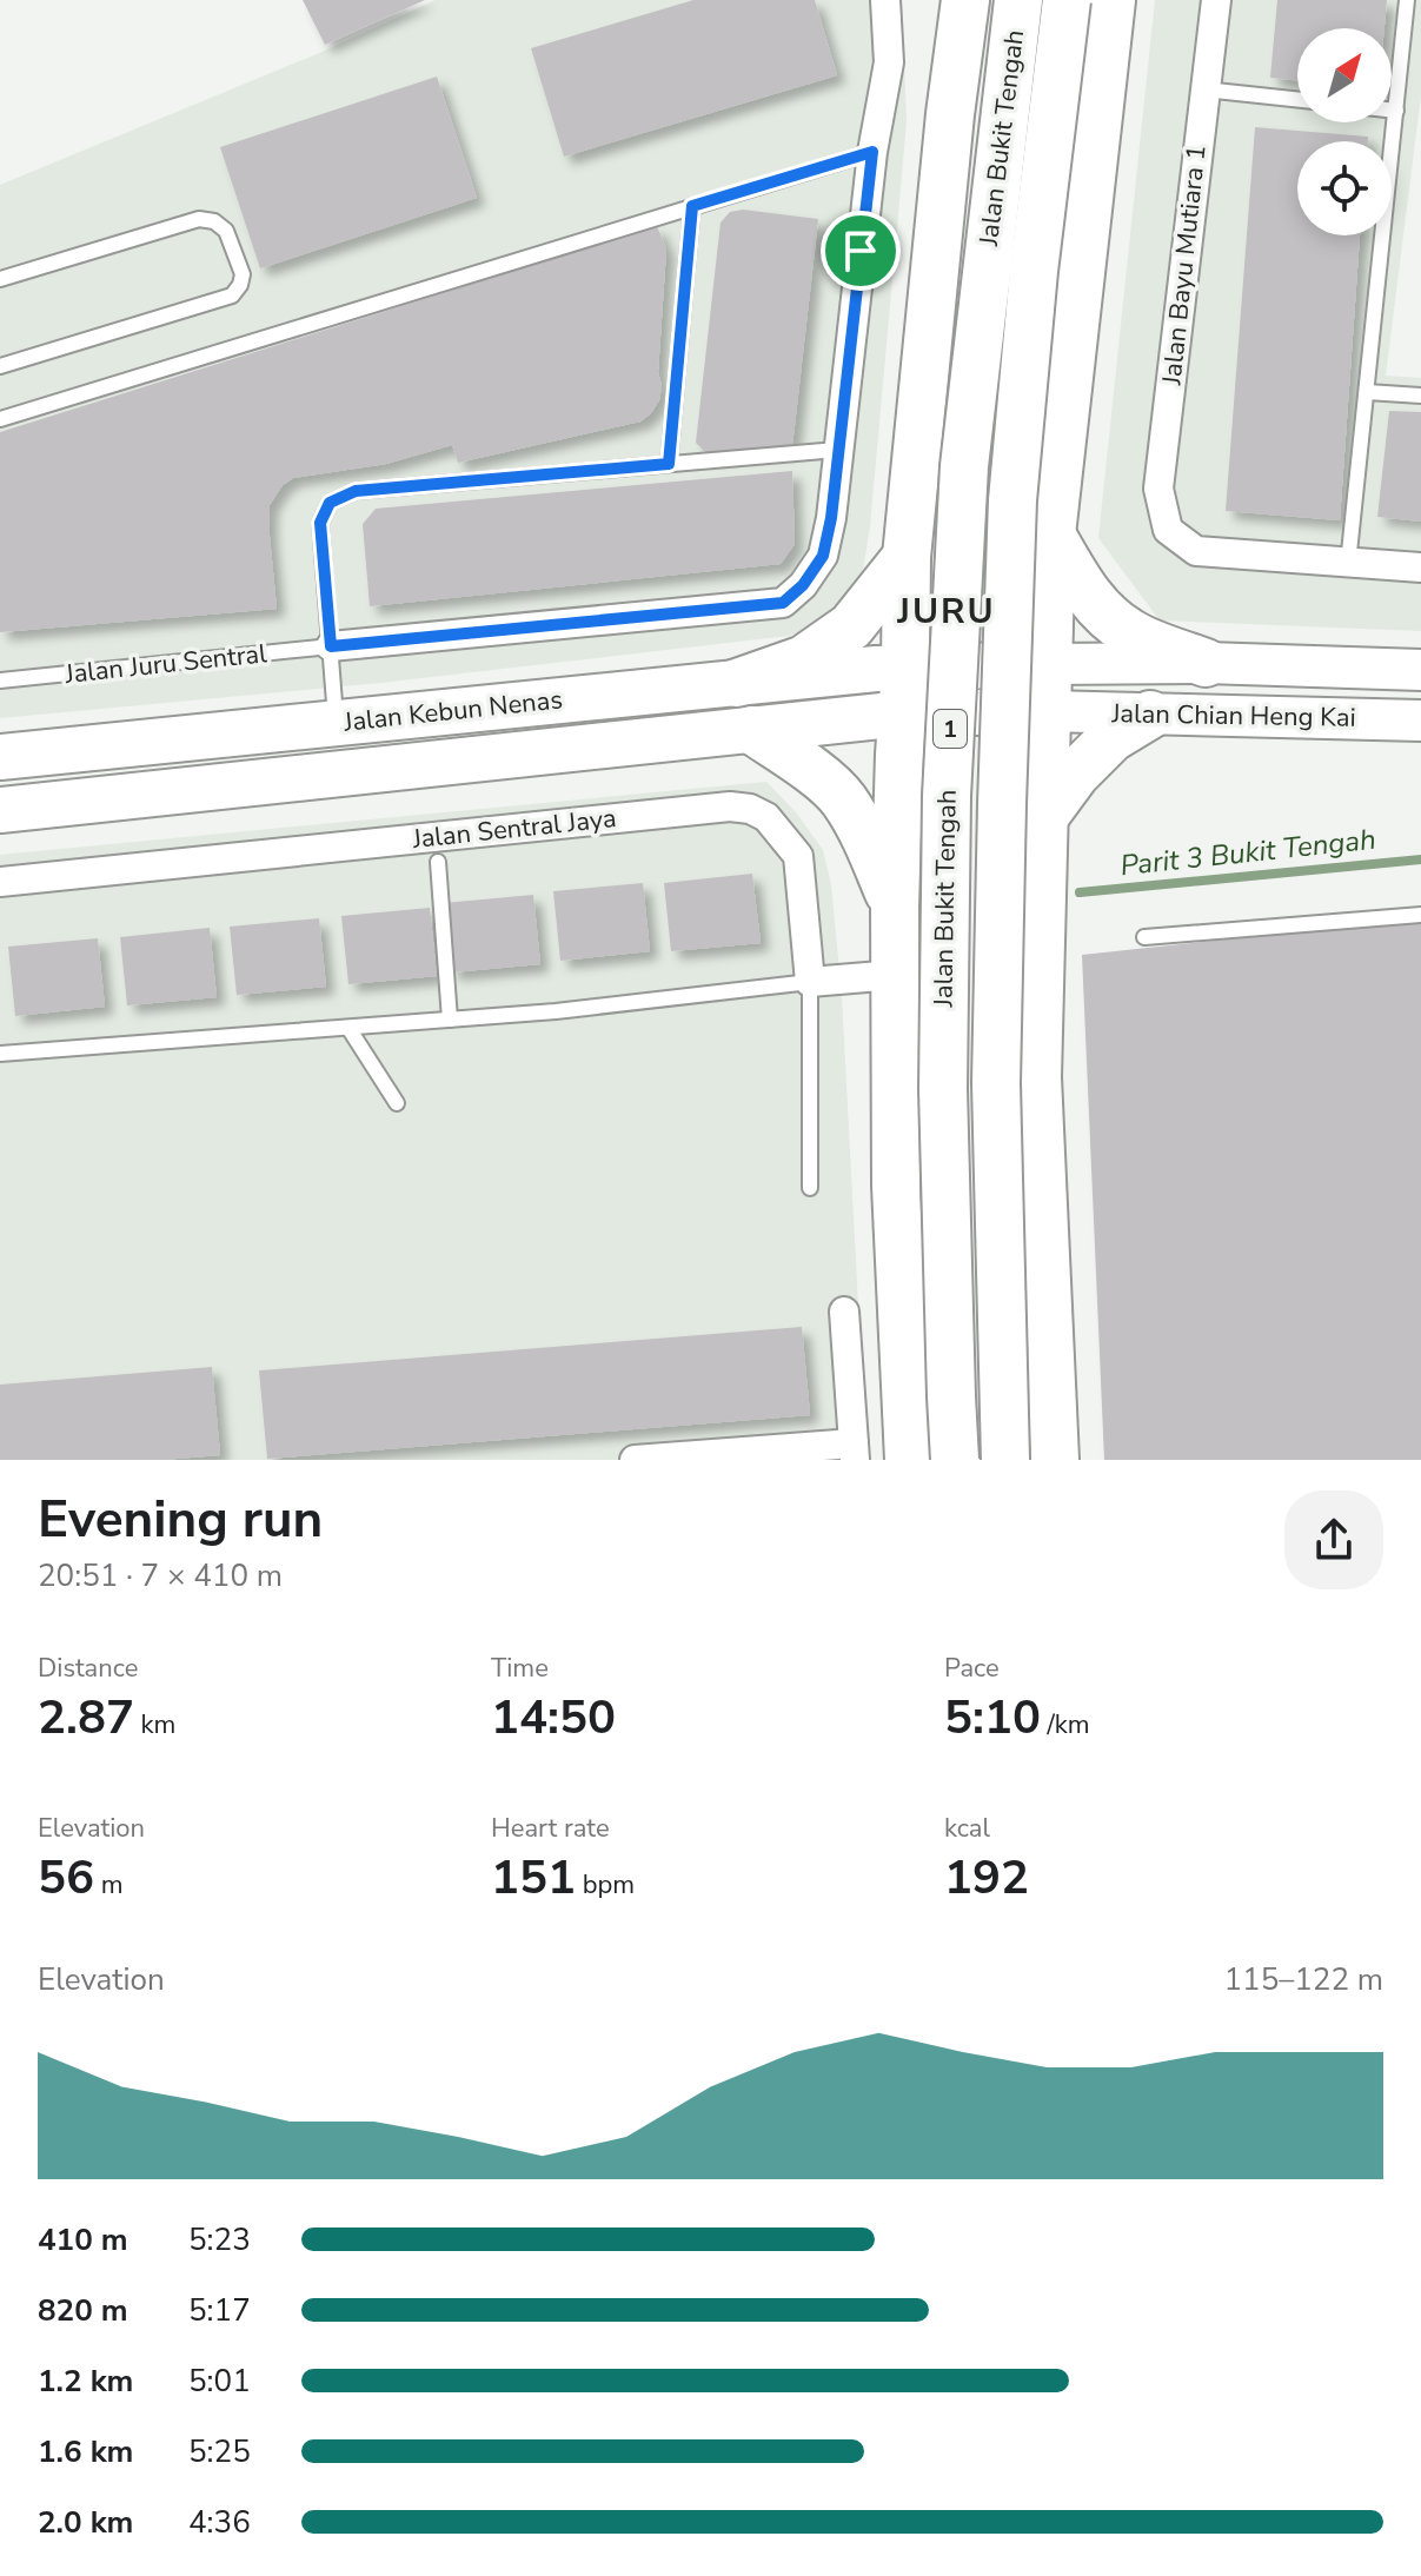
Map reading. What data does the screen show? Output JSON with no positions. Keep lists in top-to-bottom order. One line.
{"streets":{"highway":["Jalan Bukit Tengah","1"],"main road":["Jalan Kebun Nenas","Jalan Chian Heng Kai"],"street":["Jalan Bayu Mutiara 1","Jalan Juru Sentral","Jalan Sentral Jaya"]},"districts":["JURU"],"water":["Parit 3 Bukit Tengah"],"north":"top right","page":{"heading":["Evening run","20:51 · 7 × 410 m"],"stats":[["Distance","2.87 km"],["Time","14:50"],["Pace","5:10 /km"],["Elevation","56 m"],["Heart rate","151 bpm"],["kcal","192"]],"chart":["Elevation","115–122 m"],"list":[{"name":"410 m","note":"5:23"},{"name":"820 m","note":"5:17"},{"name":"1.2 km","note":"5:01"},{"name":"1.6 km","note":"5:25"},{"name":"2.0 km","note":"4:36"}]}}
